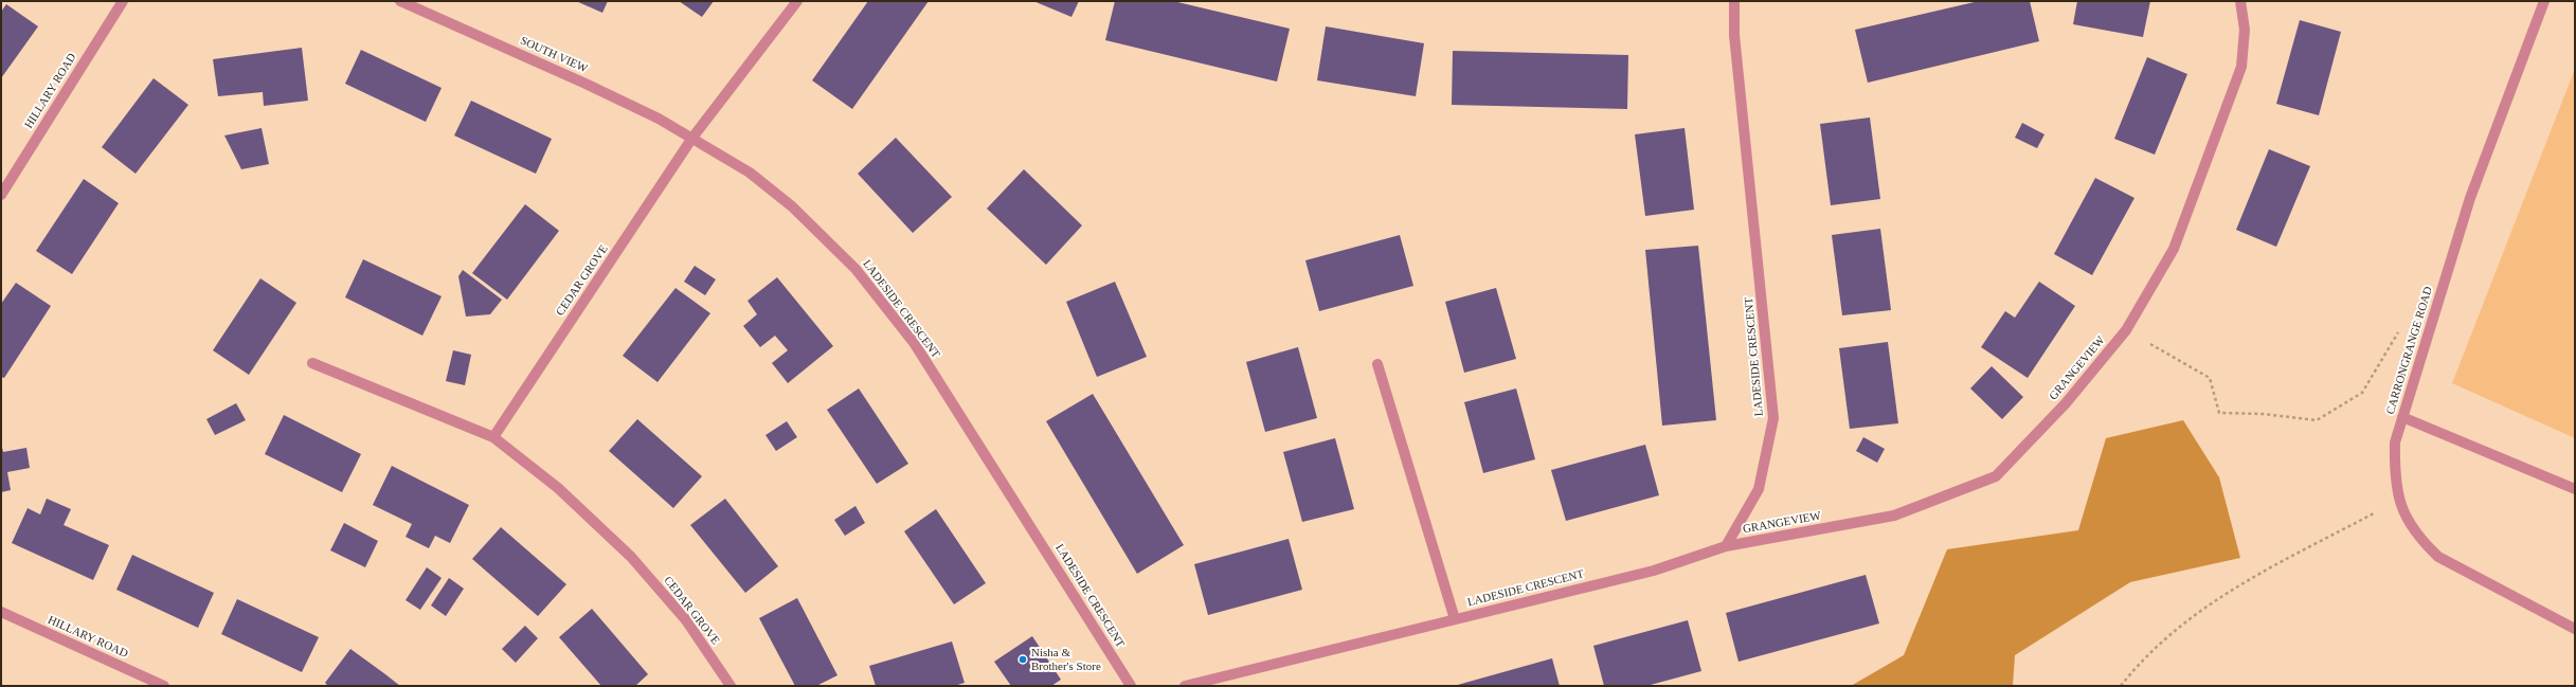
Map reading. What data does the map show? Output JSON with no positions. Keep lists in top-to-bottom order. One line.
{"streets":{"street":["SOUTH VIEW","HILLARY ROAD","CEDAR GROVE","LADESIDE CRESCENT","CARRONGRANGE ROAD","GRANGEVIEW"]},"crossings":[["SOUTH VIEW","CEDAR GROVE"],["SOUTH VIEW","LADESIDE CRESCENT"],["CEDAR GROVE","LADESIDE CRESCENT"],["LADESIDE CRESCENT","GRANGEVIEW"]],"places":["Nisha & Brother's Store"]}
